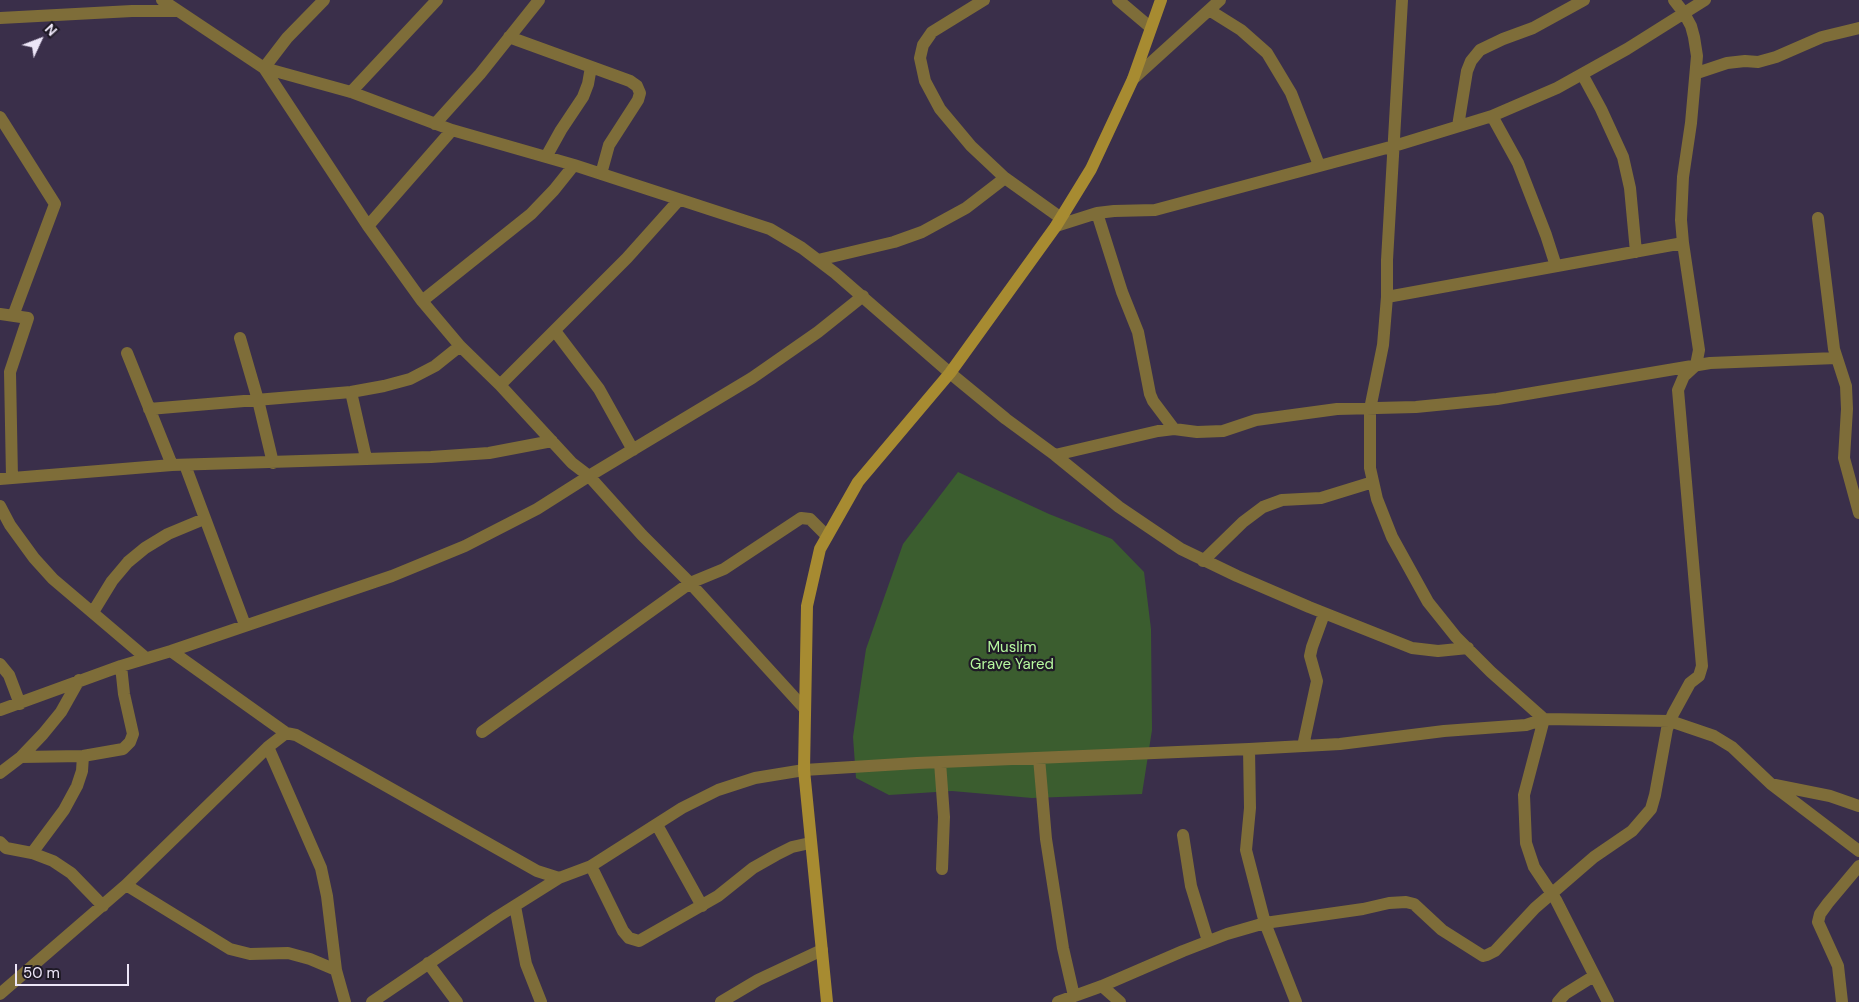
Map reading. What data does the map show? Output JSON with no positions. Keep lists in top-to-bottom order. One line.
{"parks":["Muslim Grave Yared"],"scale_bar":"50 m","north":"top right"}
